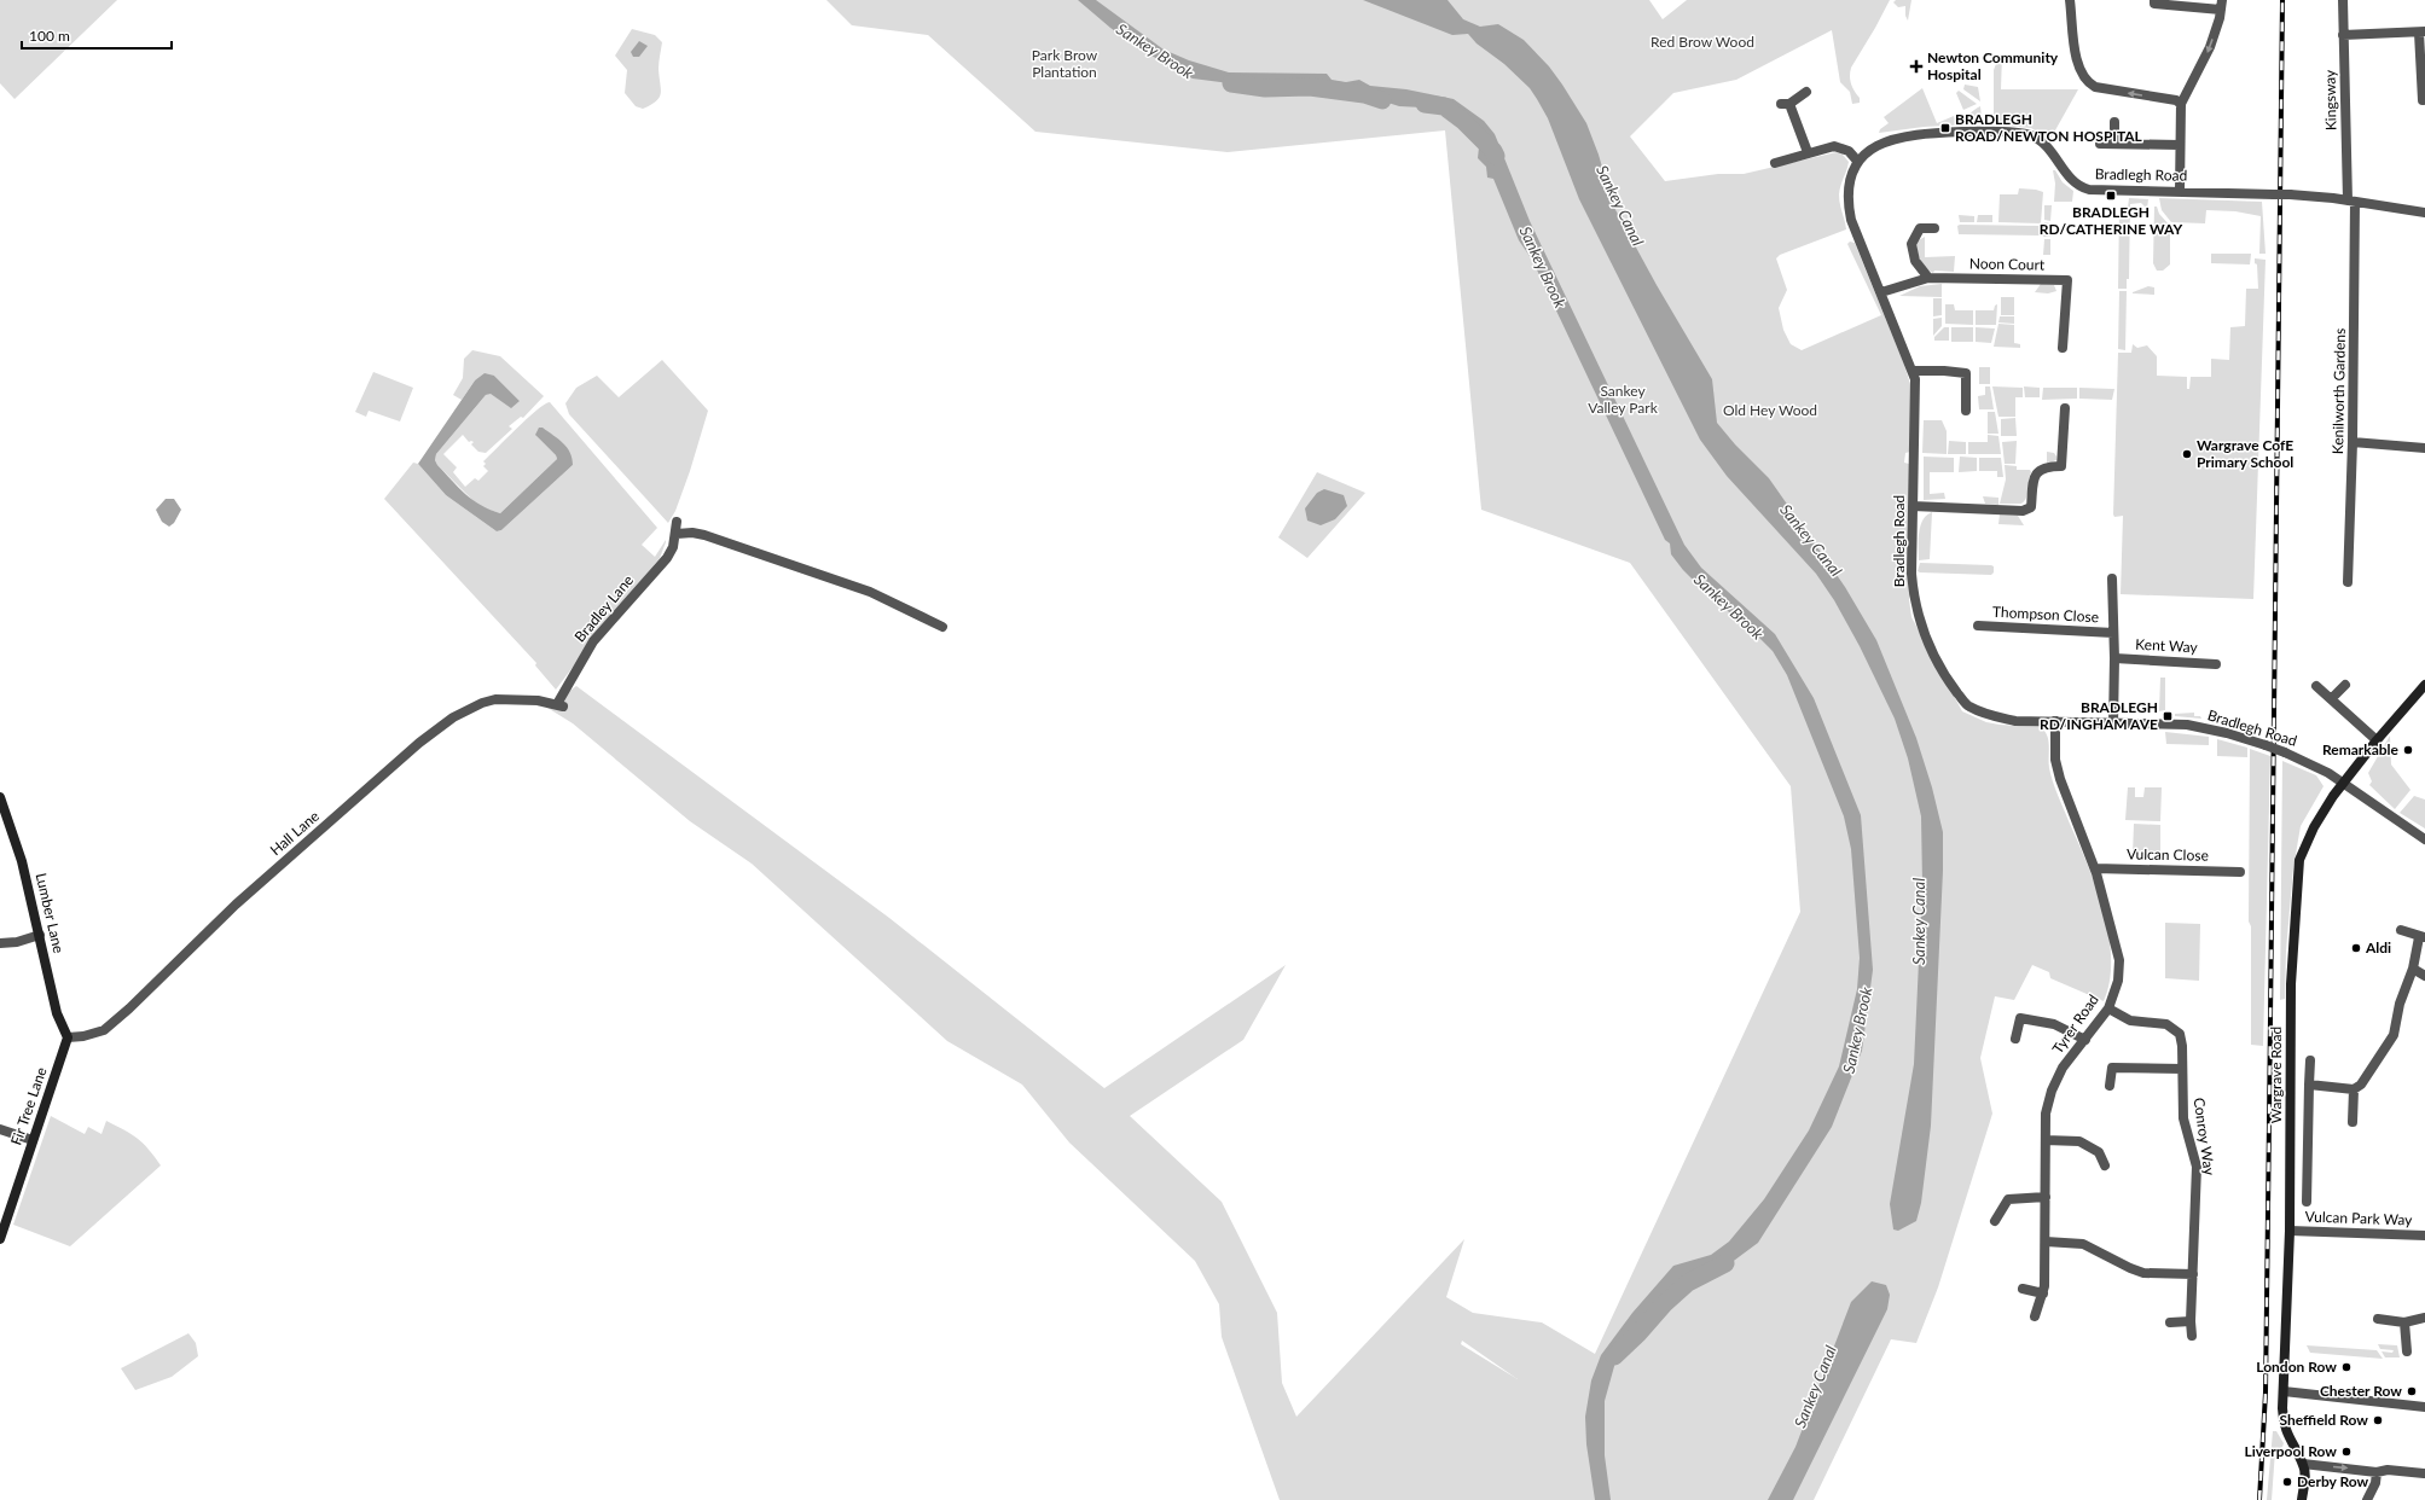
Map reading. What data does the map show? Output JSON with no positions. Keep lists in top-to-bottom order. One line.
{"streets":{"street":["Kingsway","Bradlegh Road","Noon Court","Kenilworth Gardens","Bradley Lane","Thompson Close","Kent Way","Hall Lane","Vulcan Close","Lumber Lane","Tyrer Road","Wargrave Road","Fir Tree Lane","Conroy Way","Vulcan Park Way"]},"crossings":[["Kingsway","Bradlegh Road"],["Kingsway","Kenilworth Gardens"],["Bradlegh Road","Noon Court"],["Bradlegh Road","Kenilworth Gardens"],["Bradlegh Road","Tyrer Road"],["Bradlegh Road","Wargrave Road"],["Bradley Lane","Hall Lane"],["Hall Lane","Lumber Lane"],["Hall Lane","Fir Tree Lane"],["Vulcan Close","Tyrer Road"],["Lumber Lane","Fir Tree Lane"],["Tyrer Road","Conroy Way"],["Wargrave Road","Vulcan Park Way"]],"water":["Sankey Brook","Sankey Canal"],"parks":["Red Brow Wood","Park Brow Plantation","Sankey Valley Park","Old Hey Wood"],"places":{"health":["Newton Community Hospital"],"transit":["BRADLEGH ROAD/NEWTON HOSPITAL","BRADLEGH RD/CATHERINE WAY","BRADLEGH RD/INGHAM AVE"],"other":["Wargrave CofE Primary School","Remarkable","Aldi","London Row","Chester Row","Sheffield Row","Liverpool Row","Derby Row"]},"scale_bar":"100 m"}
